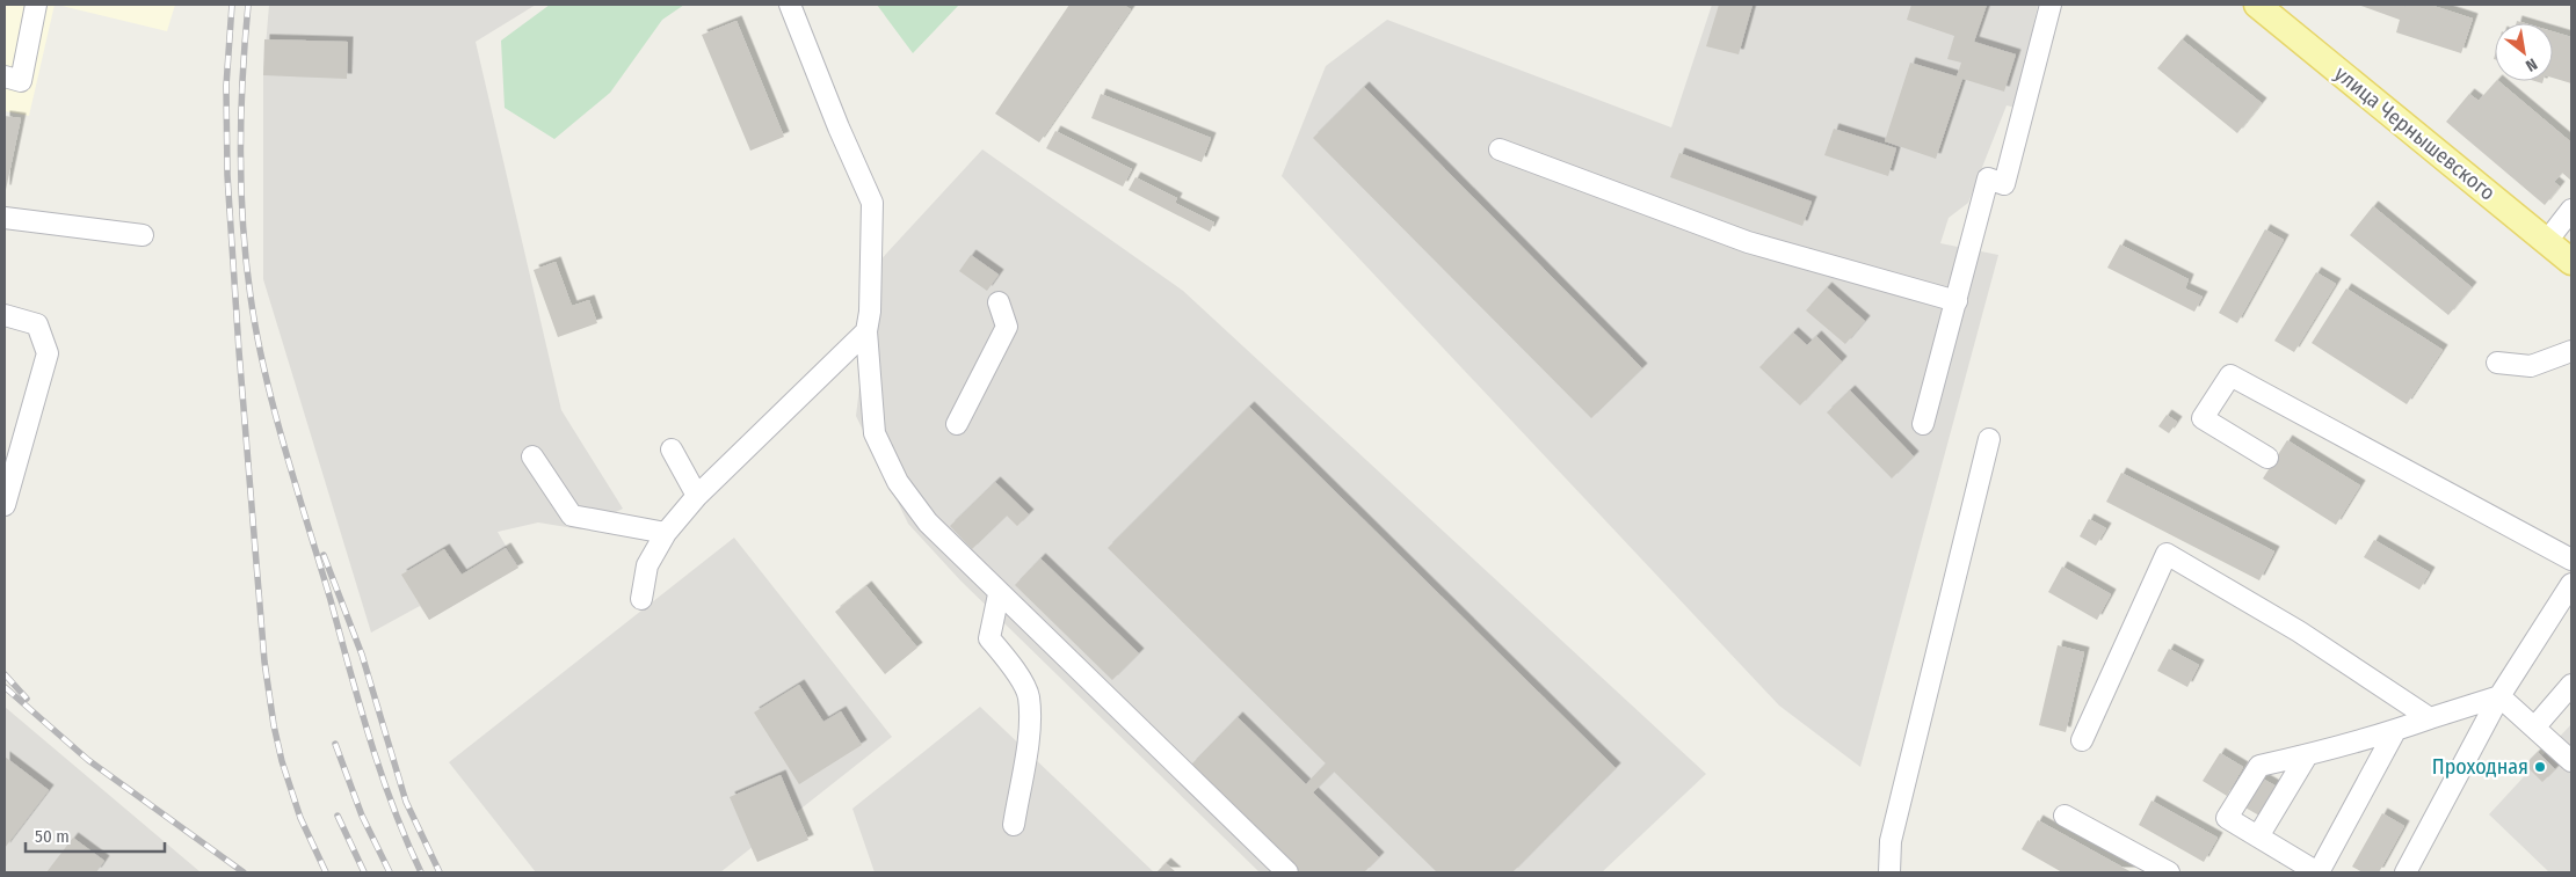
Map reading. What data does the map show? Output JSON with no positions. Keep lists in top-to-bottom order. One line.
{"streets":{"main road":["улица Чернышевского"]},"places":["Проходная"],"scale_bar":"50 m","north":"bottom right"}
